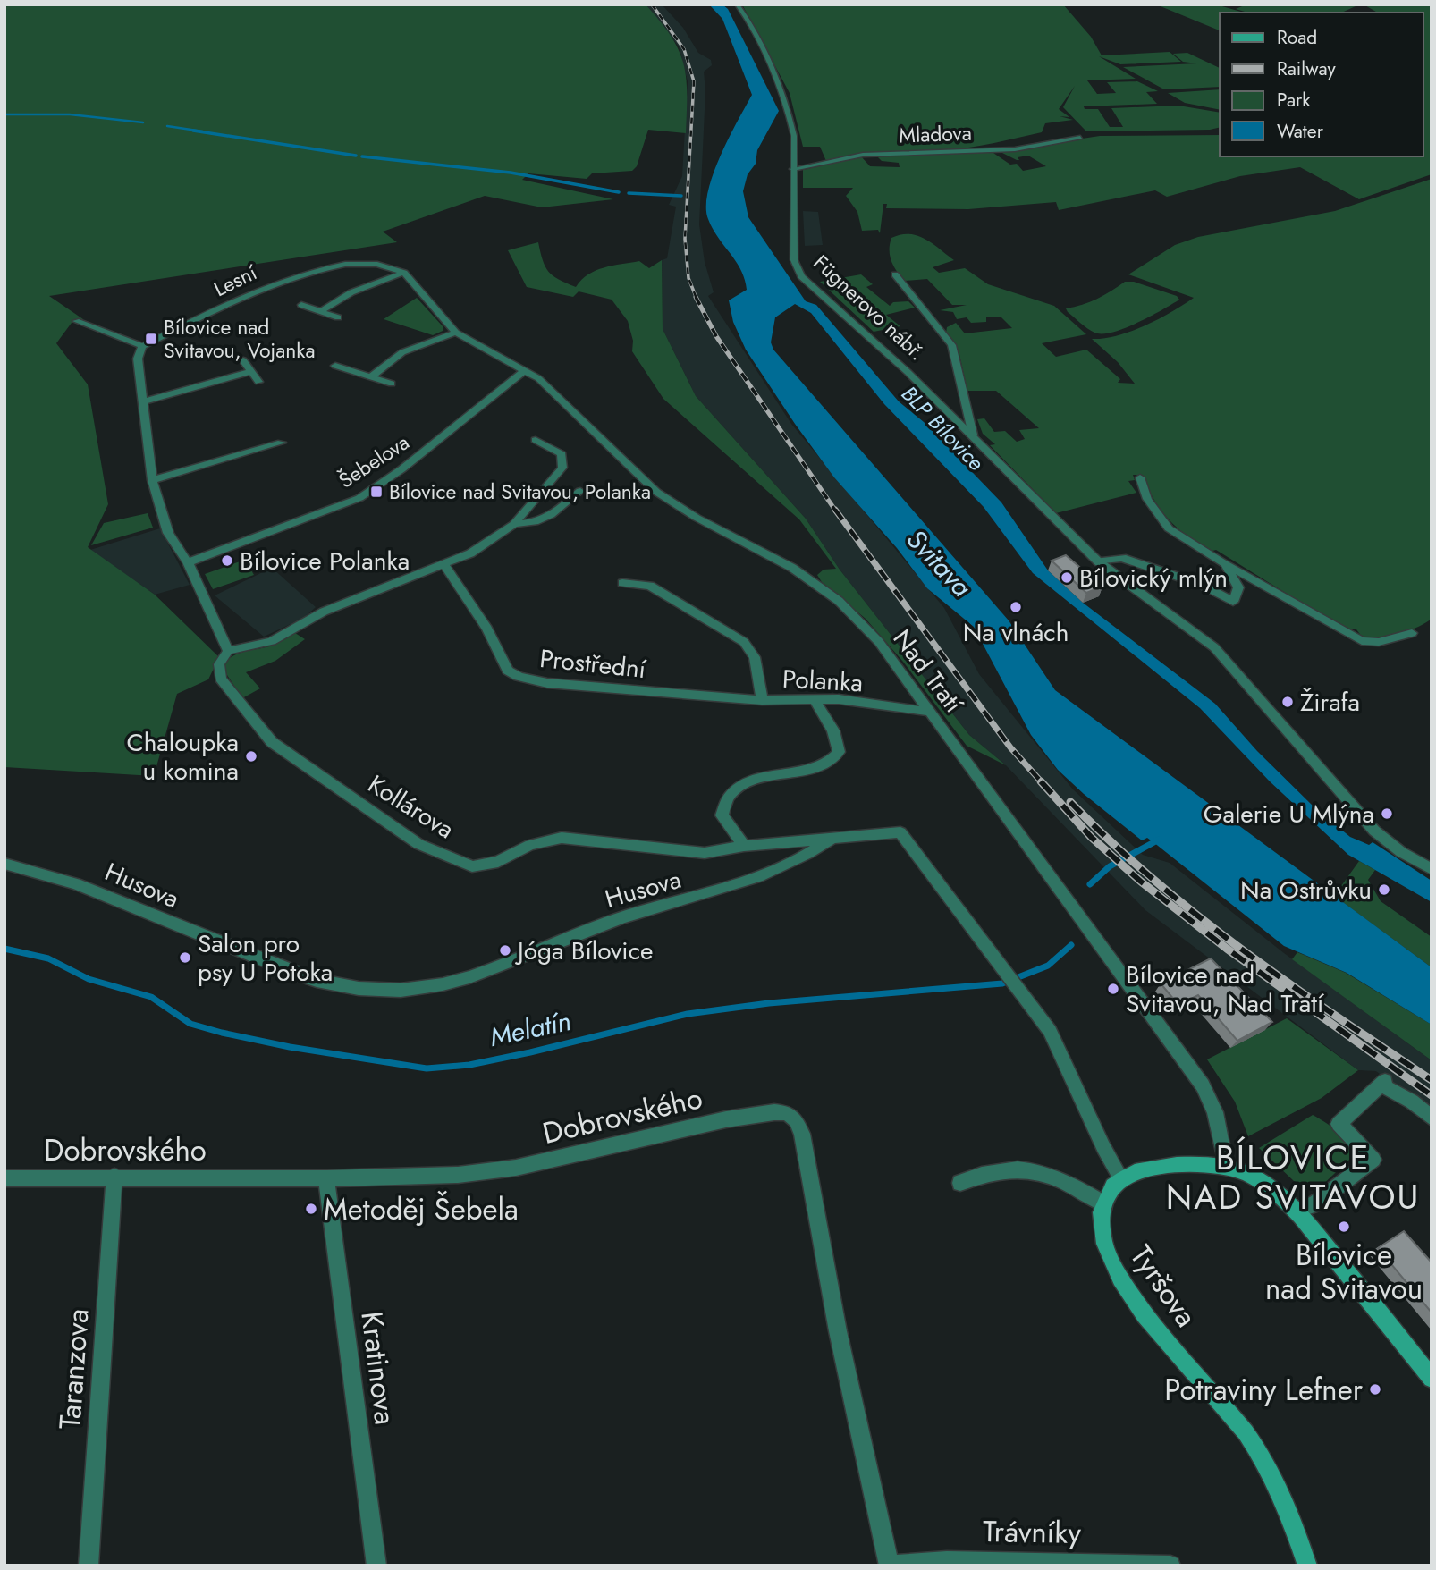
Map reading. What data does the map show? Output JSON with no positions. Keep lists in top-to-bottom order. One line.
{"streets":{"main road":["Tyršova"],"street":["Mladova","Lesní","Fügnerovo nábř.","Šebelova","Prostřední","Nad Tratí","Polanka","Kollárova","Husova","Dobrovského","Kratinova","Taranzova","Trávníky"]},"crossings":[["Mladova","Fügnerovo nábř."],["Lesní","Nad Tratí"],["Šebelova","Nad Tratí"],["Prostřední","Polanka"],["Nad Tratí","Polanka"],["Kollárova","Husova"],["Dobrovského","Kratinova"],["Dobrovského","Taranzova"],["Dobrovského","Trávníky"]],"districts":["BÍLOVICE NAD SVITAVOU"],"water":["BLP Bílovice","Svitava","Melatín"],"places":{"transit":["Bílovice nad Svitavou, Vojanka","Bílovice nad Svitavou, Polanka"],"other":["Bílovice Polanka","Bílovický mlýn","Na vlnách","Žirafa","Chaloupka u komina","Galerie U Mlýna","Na Ostrůvku","Jóga Bílovice","Salon pro psy U Potoka","Bílovice nad Svitavou, Nad Tratí","Metoděj Šebela","Bílovice nad Svitavou","Potraviny Lefner"]},"legend":["Road","Railway","Park","Water"]}
